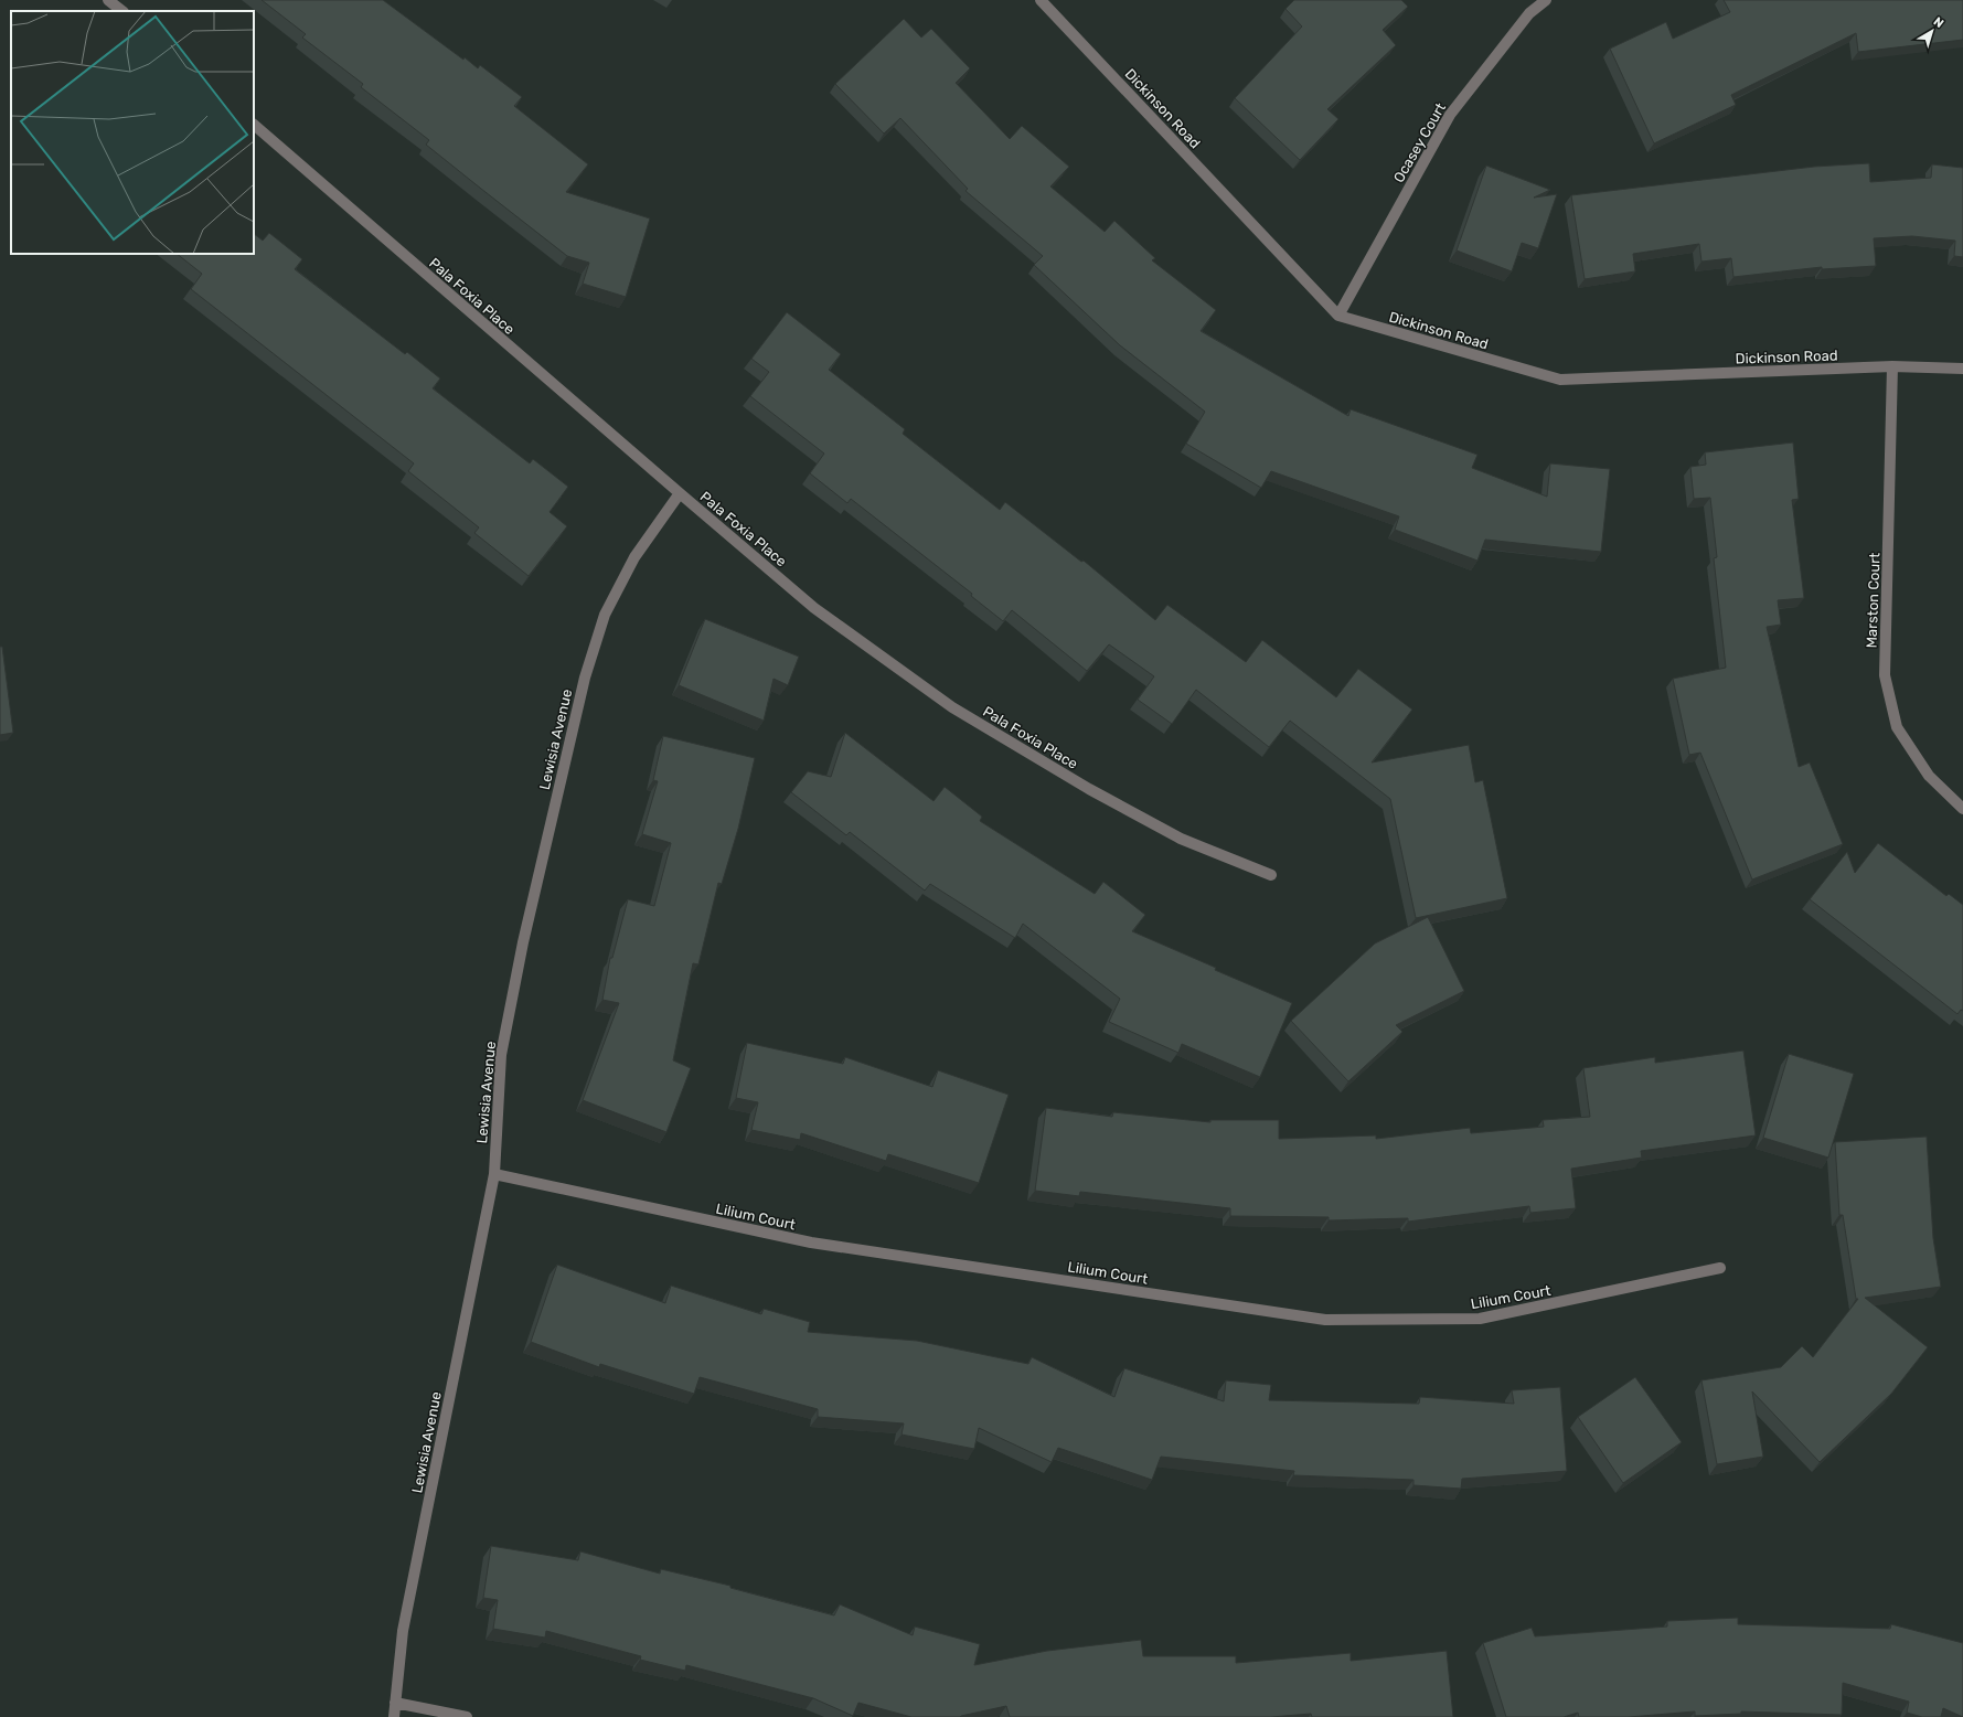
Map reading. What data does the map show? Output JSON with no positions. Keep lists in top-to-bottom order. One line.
{"streets":{"street":["Dickinson Road","Ocasey Court","Pala Foxia Place","Marston Court","Lewisia Avenue","Lilium Court"]},"crossings":[["Dickinson Road","Ocasey Court"],["Dickinson Road","Marston Court"],["Pala Foxia Place","Lewisia Avenue"],["Lewisia Avenue","Lilium Court"]],"north":"top right"}
